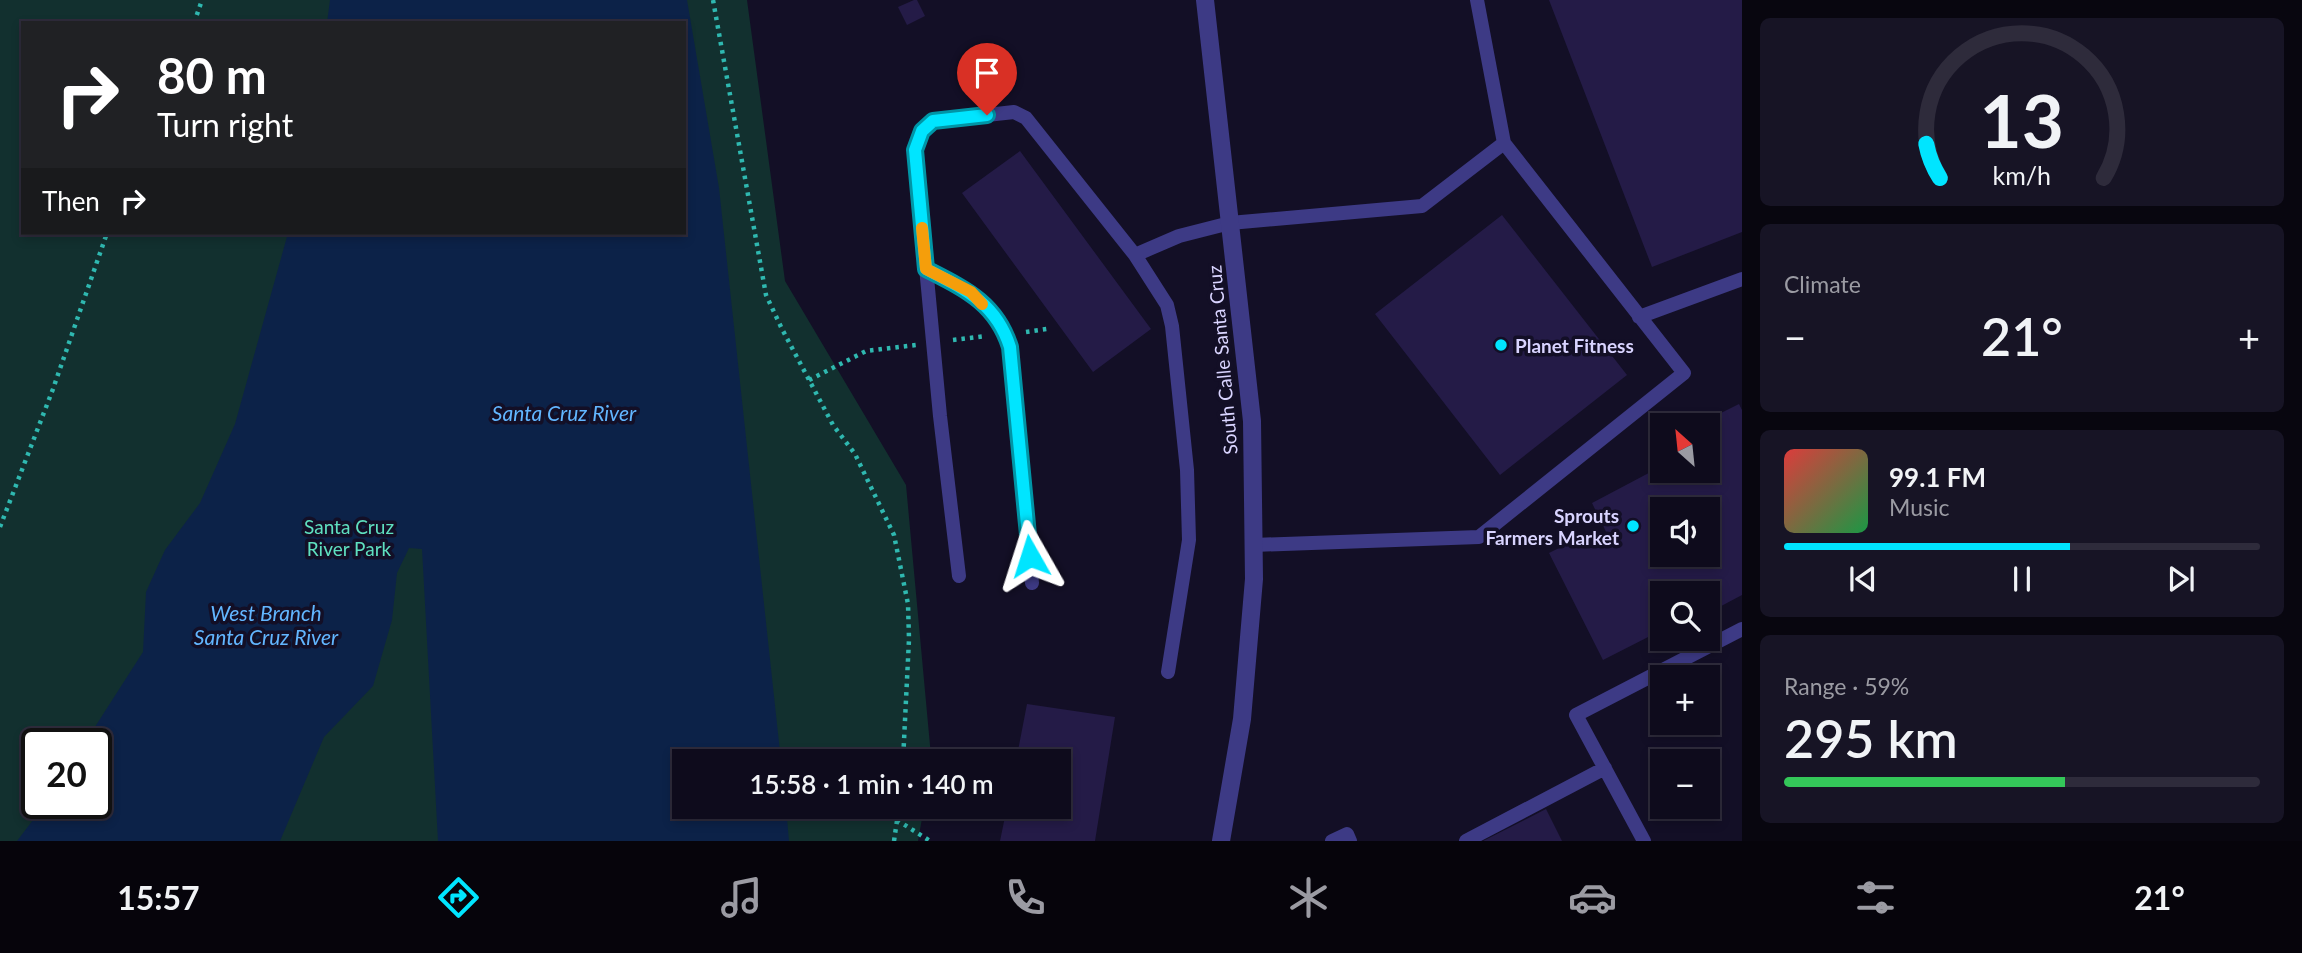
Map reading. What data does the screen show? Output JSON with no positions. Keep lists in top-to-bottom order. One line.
{"streets":{"street":["South Calle Santa Cruz"]},"water":["Santa Cruz River","West Branch Santa Cruz River"],"parks":["Santa Cruz River Park"],"places":["Planet Fitness","Sprouts Farmers Market"],"north":"top left","page":{"turn":["80 m","Turn right"],"then":"Then","tile":["Climate",["Range · 59%","295 km"]],"heat":["−","21°","+"],"map_buttons":["+","−"],"song":["99.1 FM","Music"],"limit":"20","trip":"15:58 · 1 min · 140 m","tabs":["15:57","21°"],"gauge":["13","km/h"]}}
